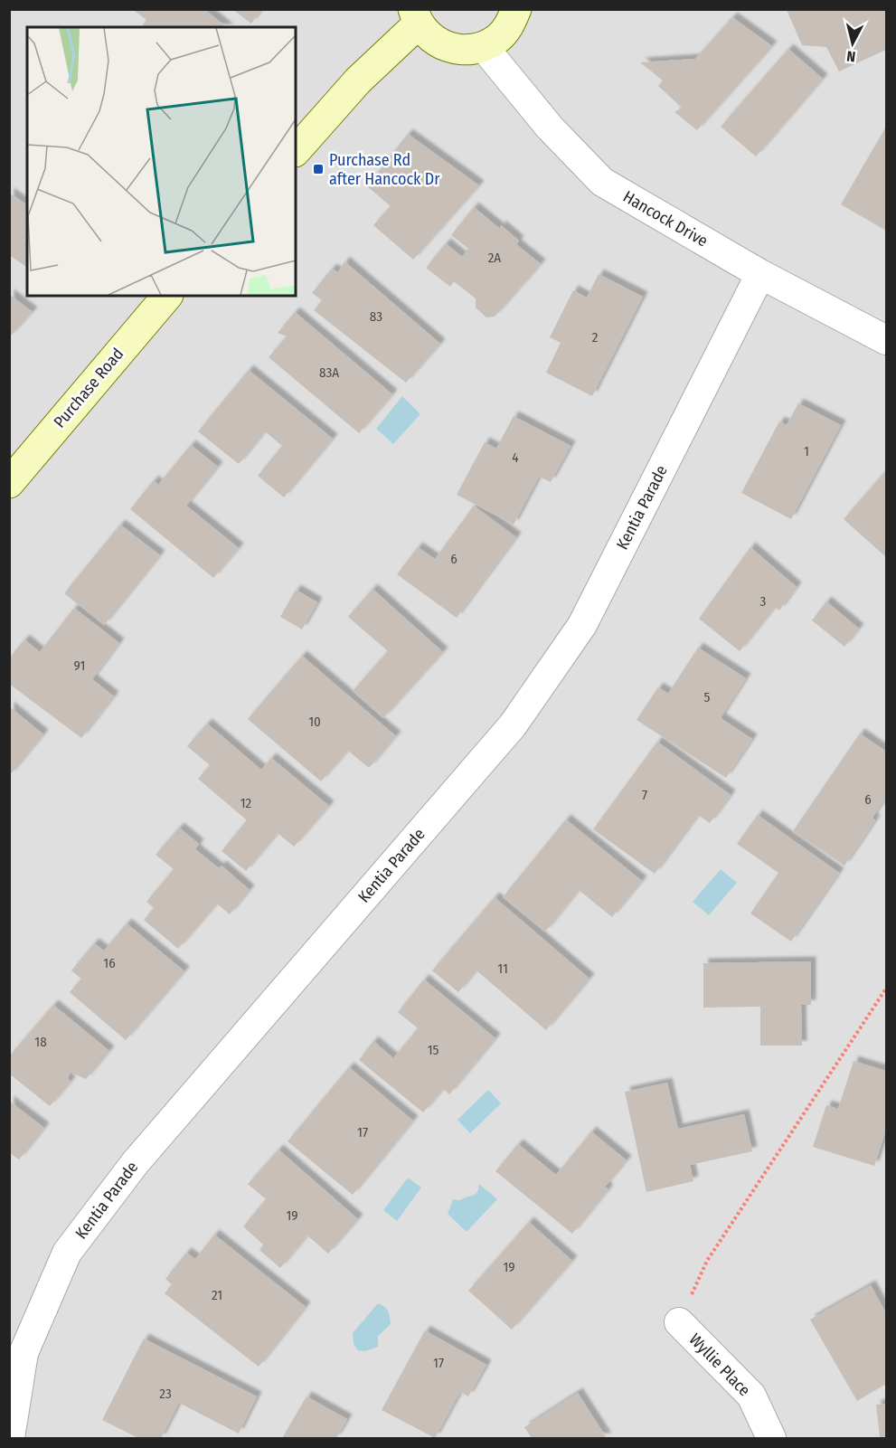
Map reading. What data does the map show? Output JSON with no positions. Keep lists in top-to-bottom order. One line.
{"streets":{"main road":["Purchase Road"],"street":["Hancock Drive","Kentia Parade","Wyllie Place"]},"crossings":[["Hancock Drive","Kentia Parade"]],"places":{"transit":["Purchase Rd after Hancock Dr"]},"house_numbers":["2A","83","2","83A","1","4","6","3","91","5","10","7","6","12","16","11","18","15","17","19","19","21","17","23"],"north":"bottom"}
